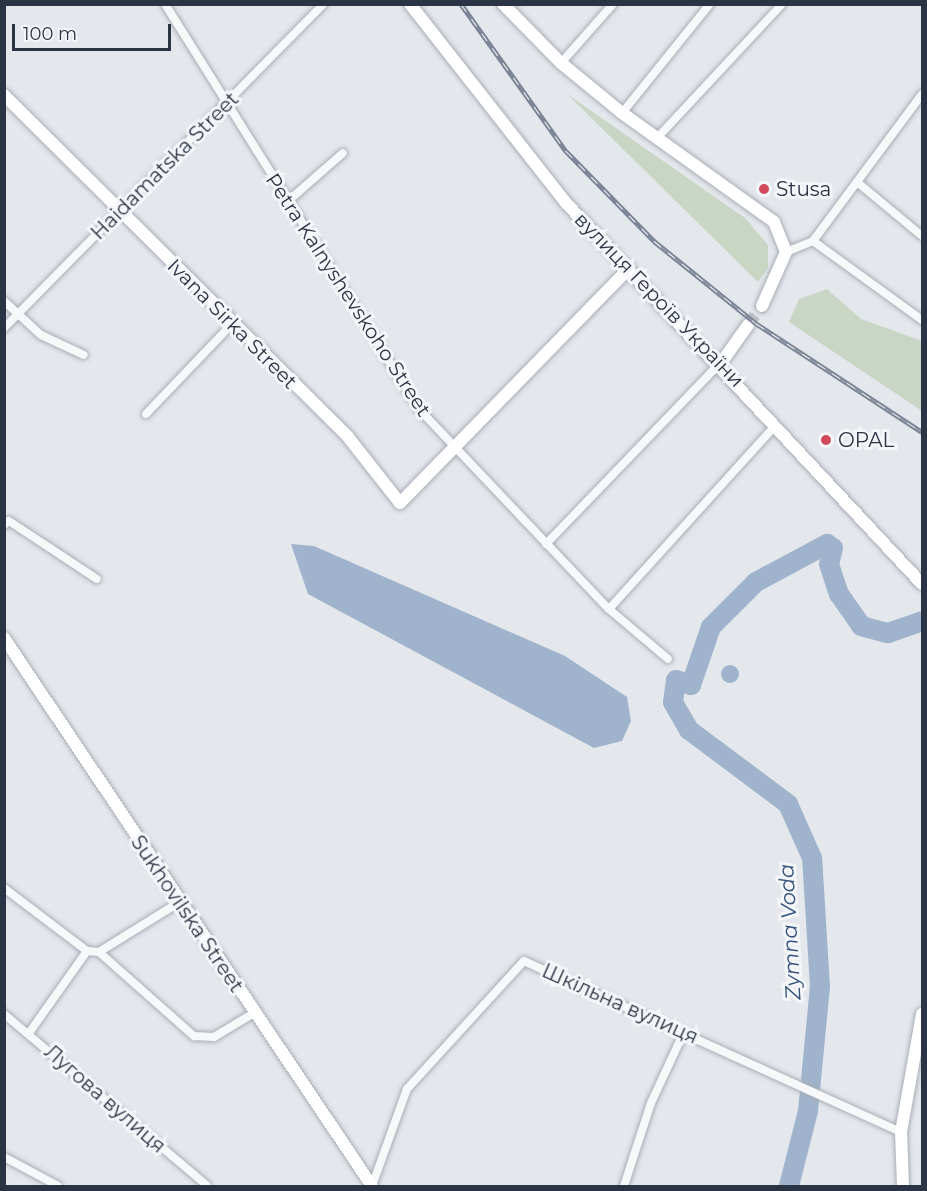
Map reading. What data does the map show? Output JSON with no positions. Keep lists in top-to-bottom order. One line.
{"streets":{"street":["Haidamatska Street","Petra Kalnyshevskoho Street","вулиця Героїв України","Ivana Sirka Street","Sukhovilska Street","Шкільна вулиця","Лугова вулиця"]},"crossings":[["Haidamatska Street","Petra Kalnyshevskoho Street"],["Haidamatska Street","Ivana Sirka Street"],["Petra Kalnyshevskoho Street","Ivana Sirka Street"],["Sukhovilska Street","Шкільна вулиця"]],"water":["Zymna Voda"],"places":["Stusa","OPAL"],"scale_bar":"100 m"}
